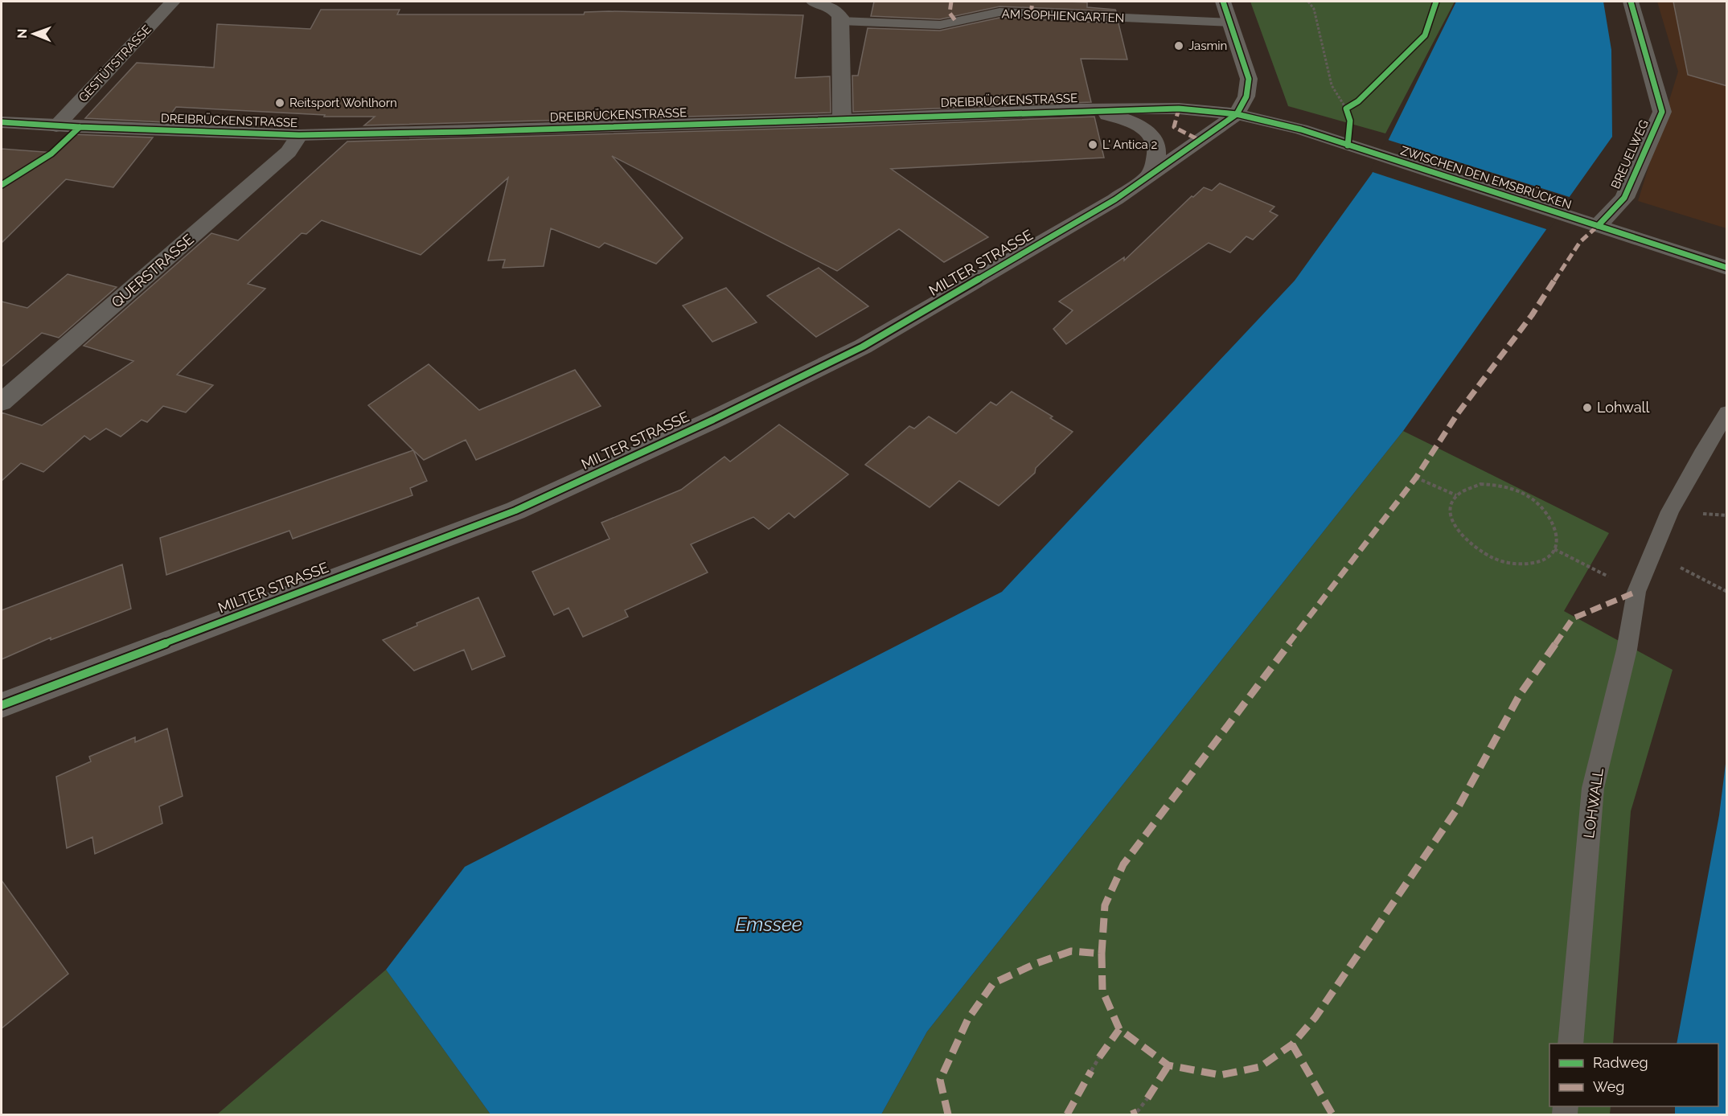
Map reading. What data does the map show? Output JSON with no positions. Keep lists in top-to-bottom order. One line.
{"streets":{"street":["GESTÜTSTRASSE","DREIBRÜCKENSTRASSE","BREUELWEG","ZWISCHEN DEN EMSBRÜCKEN","MILTER STRASSE","QUERSTRASSE"],"lane":["AM SOPHIENGARTEN","LOHWALL"]},"crossings":[["GESTÜTSTRASSE","DREIBRÜCKENSTRASSE"],["DREIBRÜCKENSTRASSE","ZWISCHEN DEN EMSBRÜCKEN"],["DREIBRÜCKENSTRASSE","MILTER STRASSE"],["DREIBRÜCKENSTRASSE","QUERSTRASSE"],["BREUELWEG","ZWISCHEN DEN EMSBRÜCKEN"],["ZWISCHEN DEN EMSBRÜCKEN","MILTER STRASSE"]],"water":["Emssee"],"places":["Jasmin","Reitsport Wohlhorn","L' Antica 2","Lohwall"],"legend":["Radweg","Weg"],"north":"left"}
